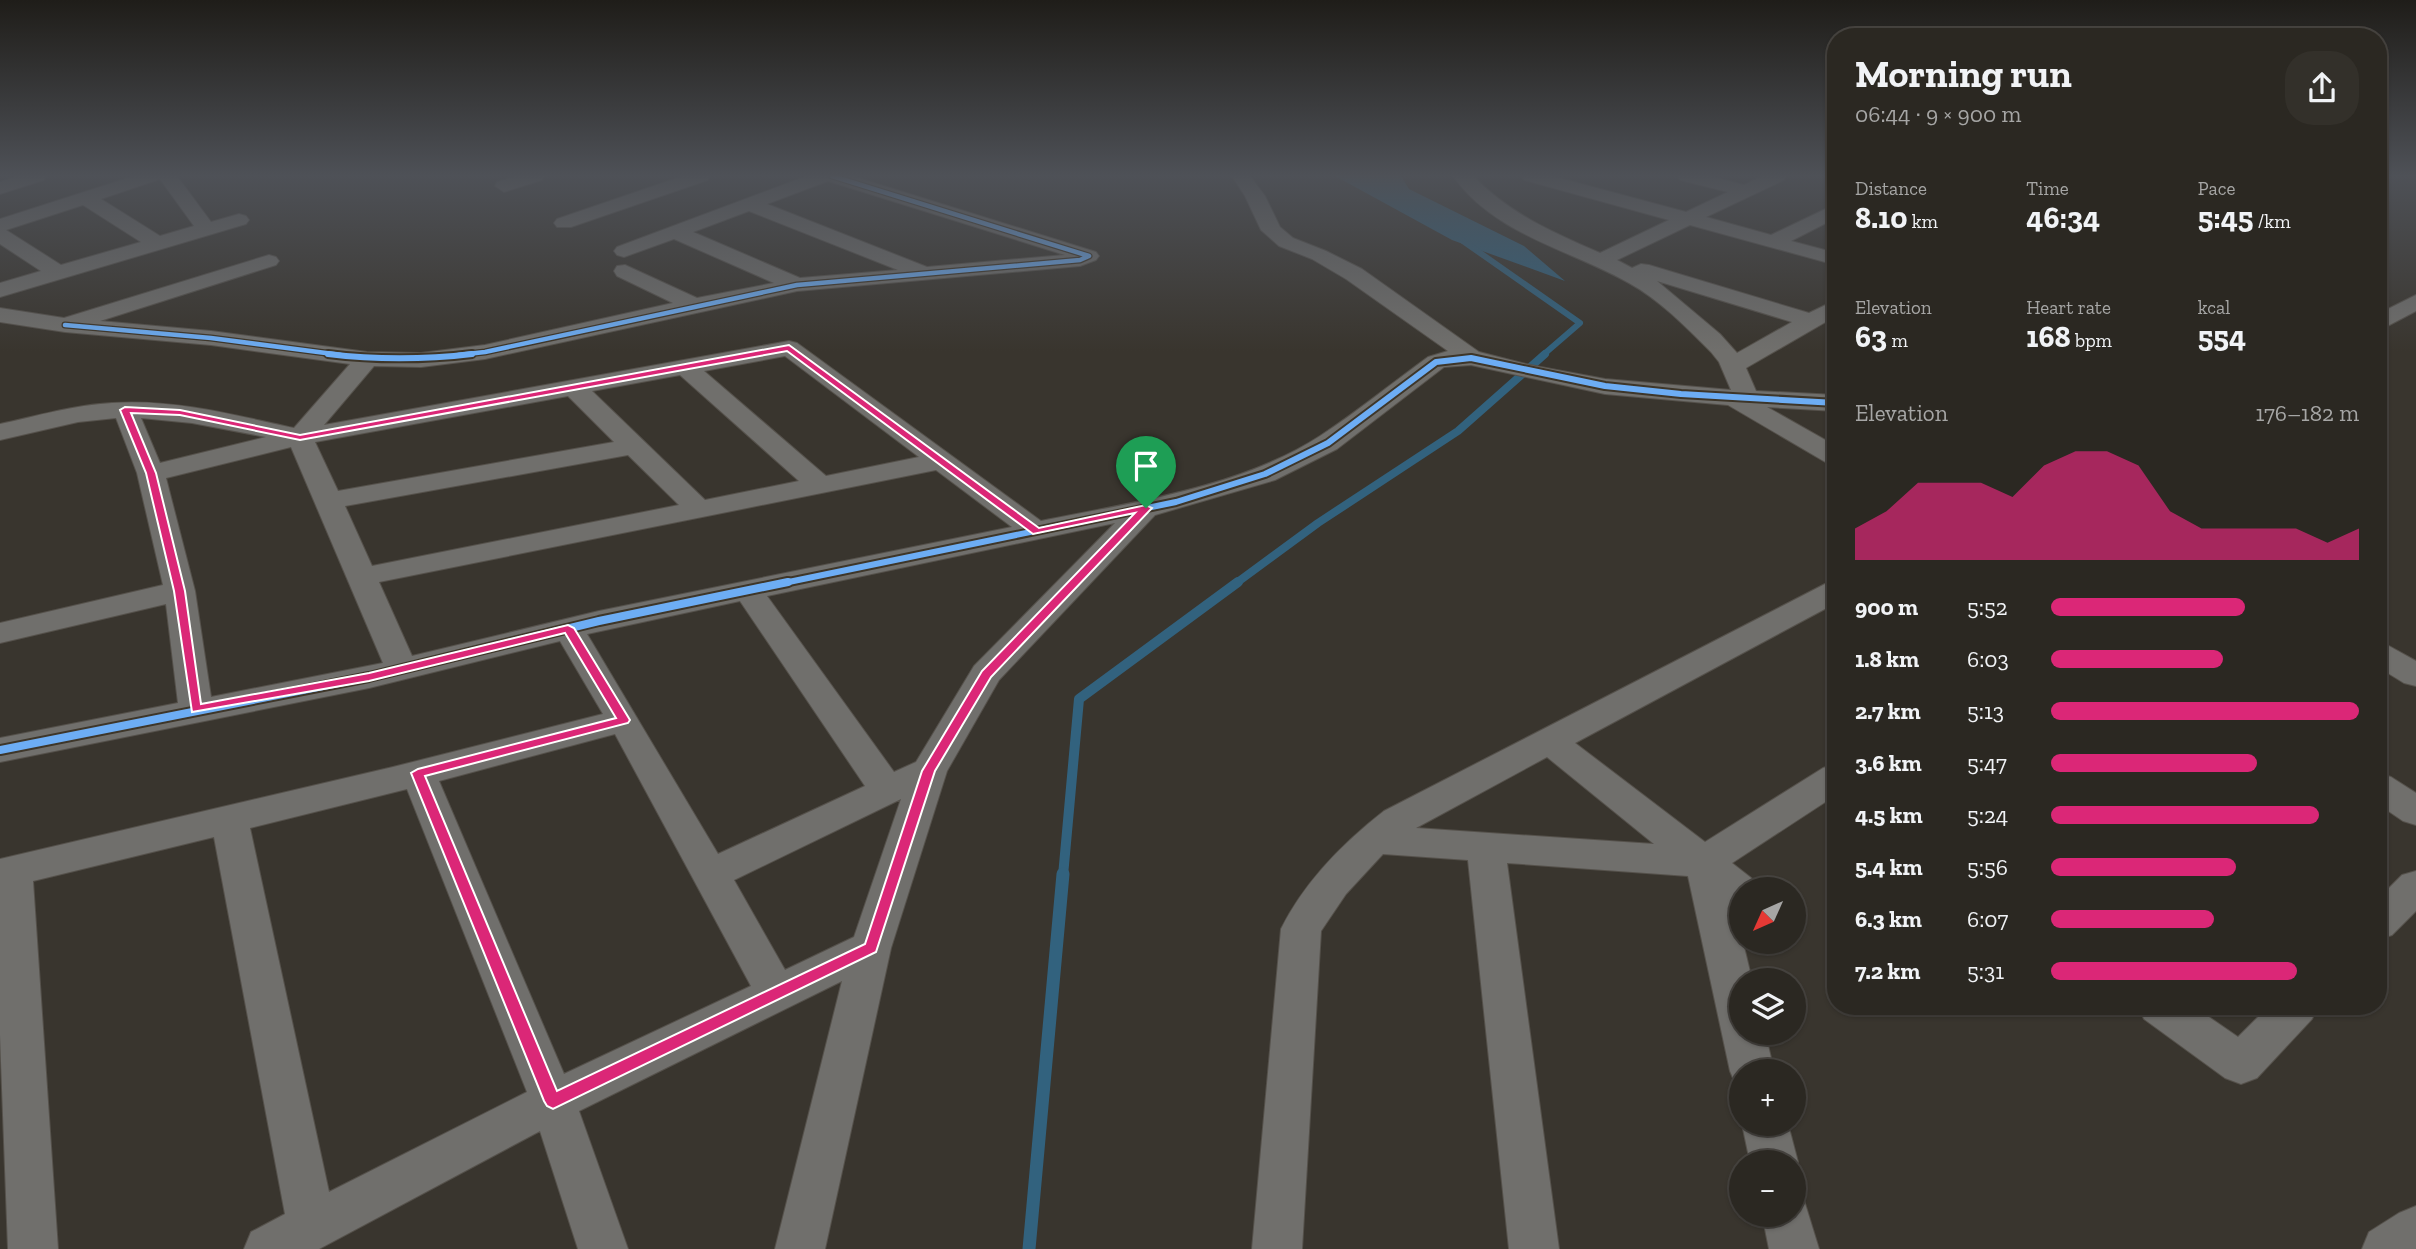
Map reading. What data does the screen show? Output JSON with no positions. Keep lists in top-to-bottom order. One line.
{"north":"bottom left","page":{"heading":["Morning run","06:44 · 9 × 900 m"],"stats":[["Distance","8.10 km"],["Time","46:34"],["Pace","5:45 /km"],["Elevation","63 m"],["Heart rate","168 bpm"],["kcal","554"]],"chart":["Elevation","176–182 m"],"list":[{"name":"900 m","note":"5:52"},{"name":"1.8 km","note":"6:03"},{"name":"2.7 km","note":"5:13"},{"name":"3.6 km","note":"5:47"},{"name":"4.5 km","note":"5:24"},{"name":"5.4 km","note":"5:56"},{"name":"6.3 km","note":"6:07"},{"name":"7.2 km","note":"5:31"}],"map_buttons":["+","−"]}}
